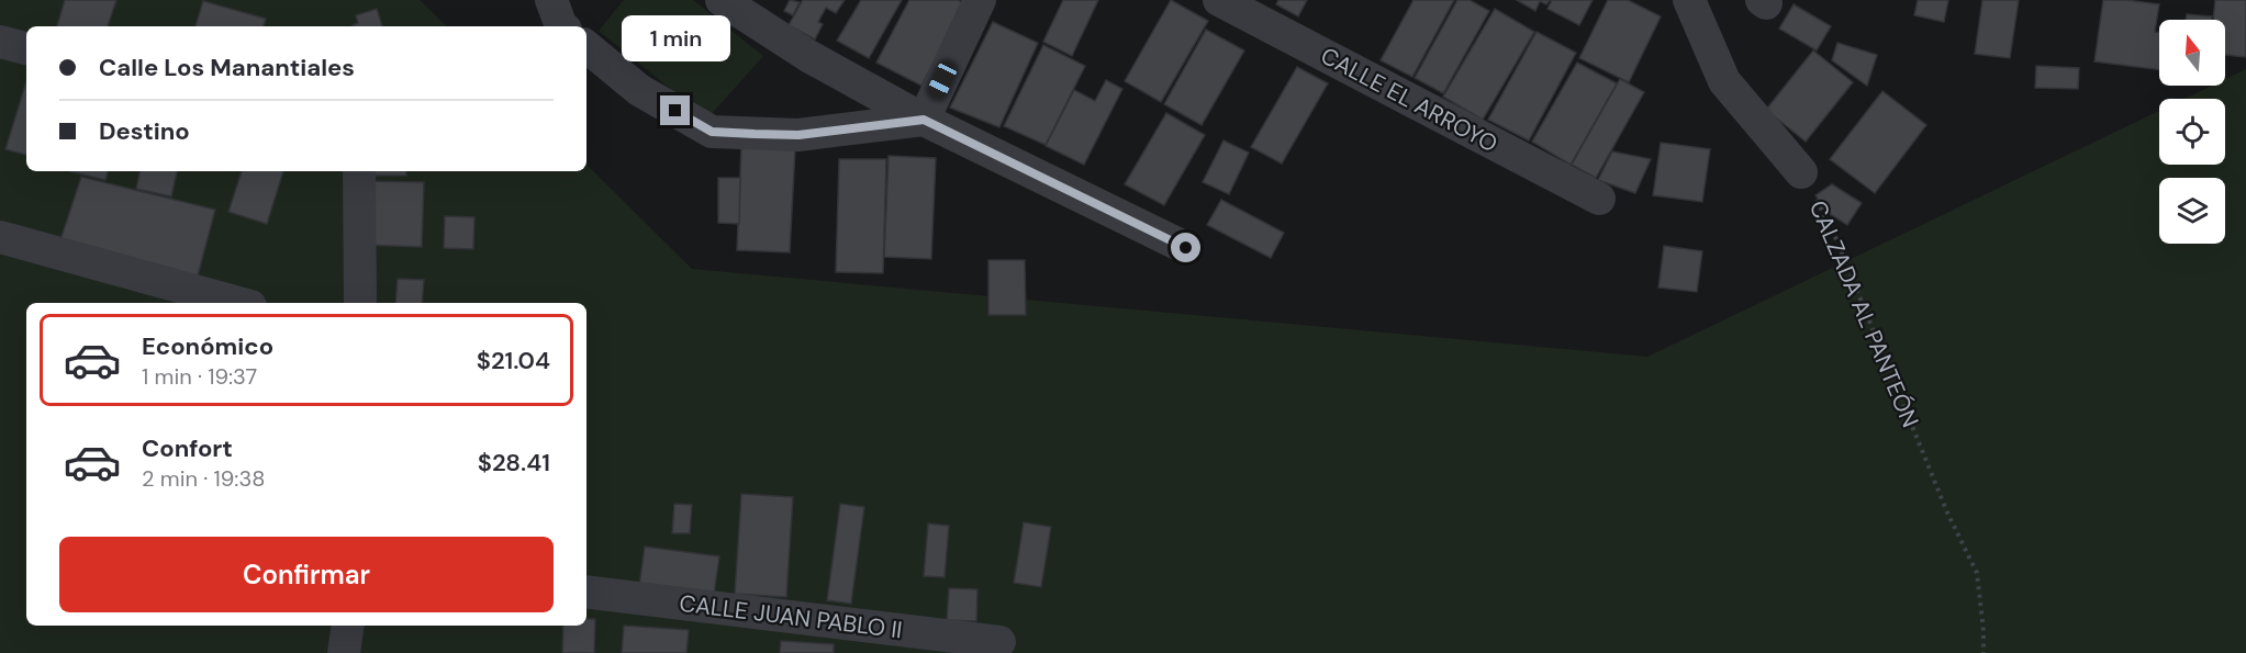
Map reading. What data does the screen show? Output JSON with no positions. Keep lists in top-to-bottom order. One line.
{"streets":{"street":["CALLE EL ARROYO","CALZADA AL PANTEÓN","CALLE JUAN PABLO II"]},"north":"top","page":{"bubble":"1 min","banner":["Calle Los Manantiales","Destino"],"list":[{"name":"Económico","note":"1 min · 19:37","value":"$21.04"},{"name":"Confort","note":"2 min · 19:38","value":"$28.41"}],"buttons":"Confirmar"}}
